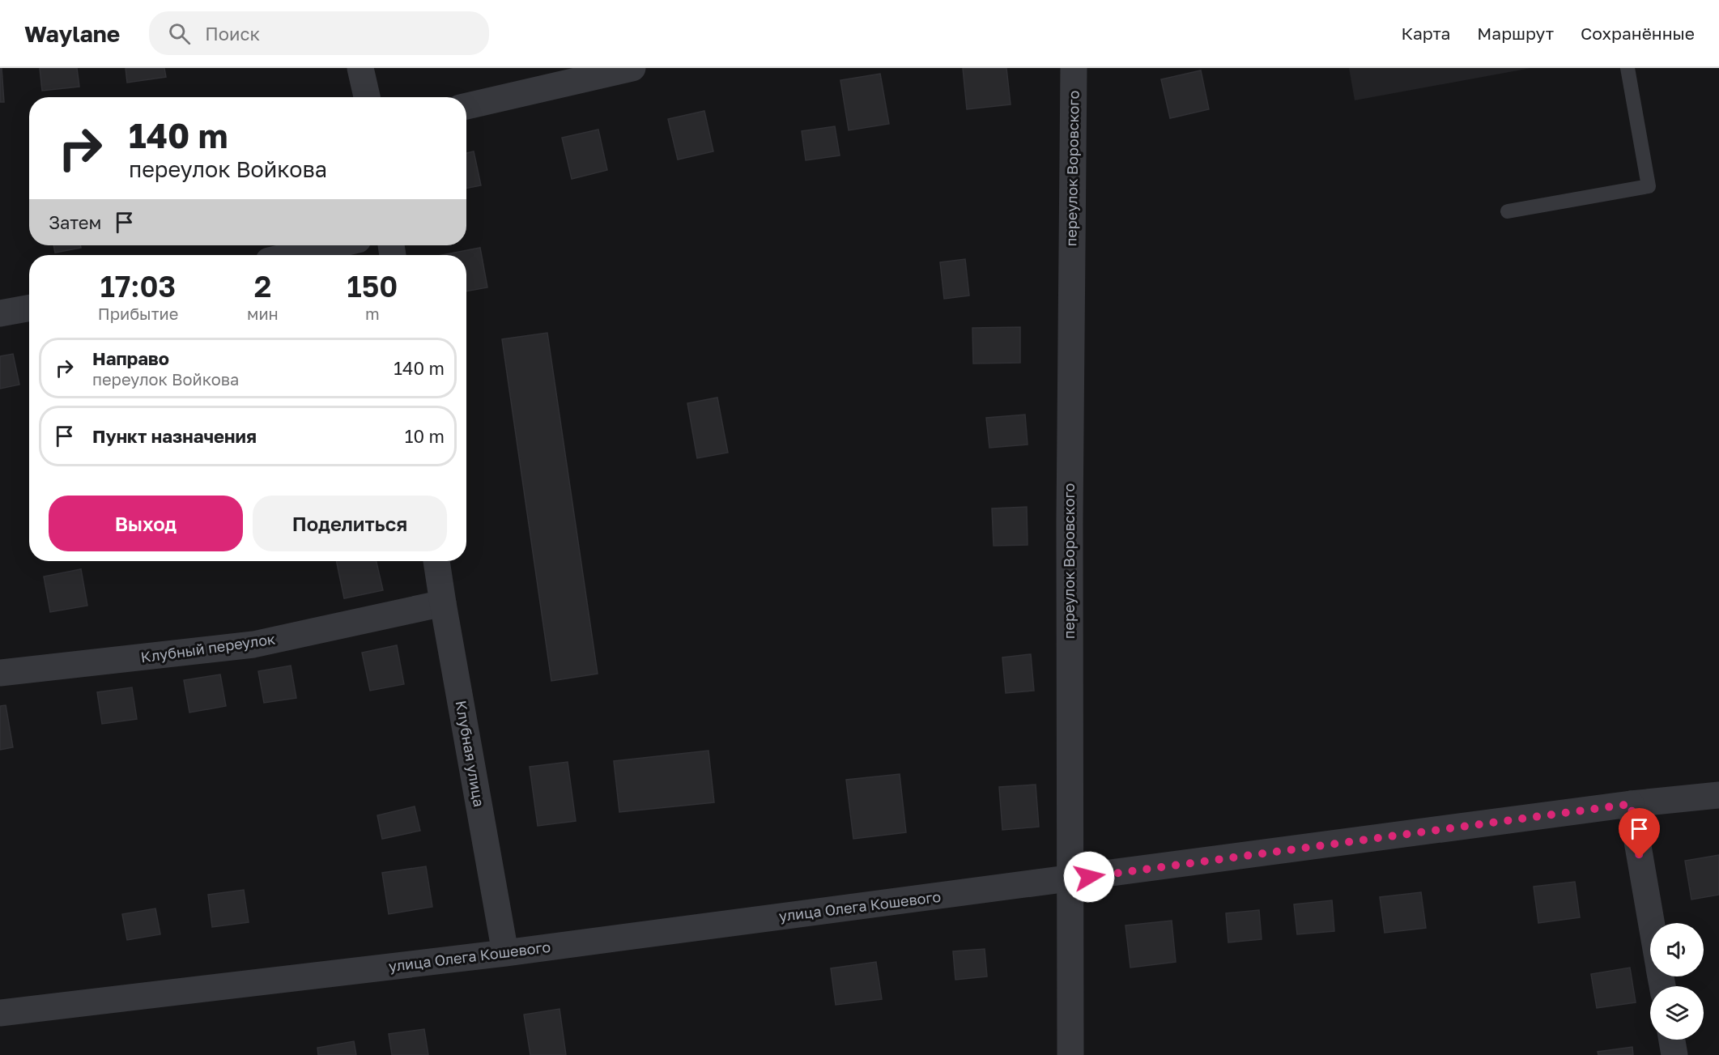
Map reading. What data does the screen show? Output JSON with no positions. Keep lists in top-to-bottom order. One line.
{"streets":{"street":["переулок Воровского","Клубный переулок","Клубная улица","улица Олега Кошевого"]},"crossings":[["переулок Воровского","улица Олега Кошевого"],["Клубный переулок","Клубная улица"],["Клубная улица","улица Олега Кошевого"]],"page":{"header":"Waylane","search":"Поиск","nav":["Карта","Маршрут","Сохранённые"],"turn":["140 m","переулок Войкова"],"then":"Затем","eta":["17:03","Прибытие","2","мин","150","m"],"list":[{"name":"Направо","note":"переулок Войкова","value":"140 m"},{"name":"Пункт назначения","value":"10 m"}],"buttons":["Выход","Поделиться"]}}
